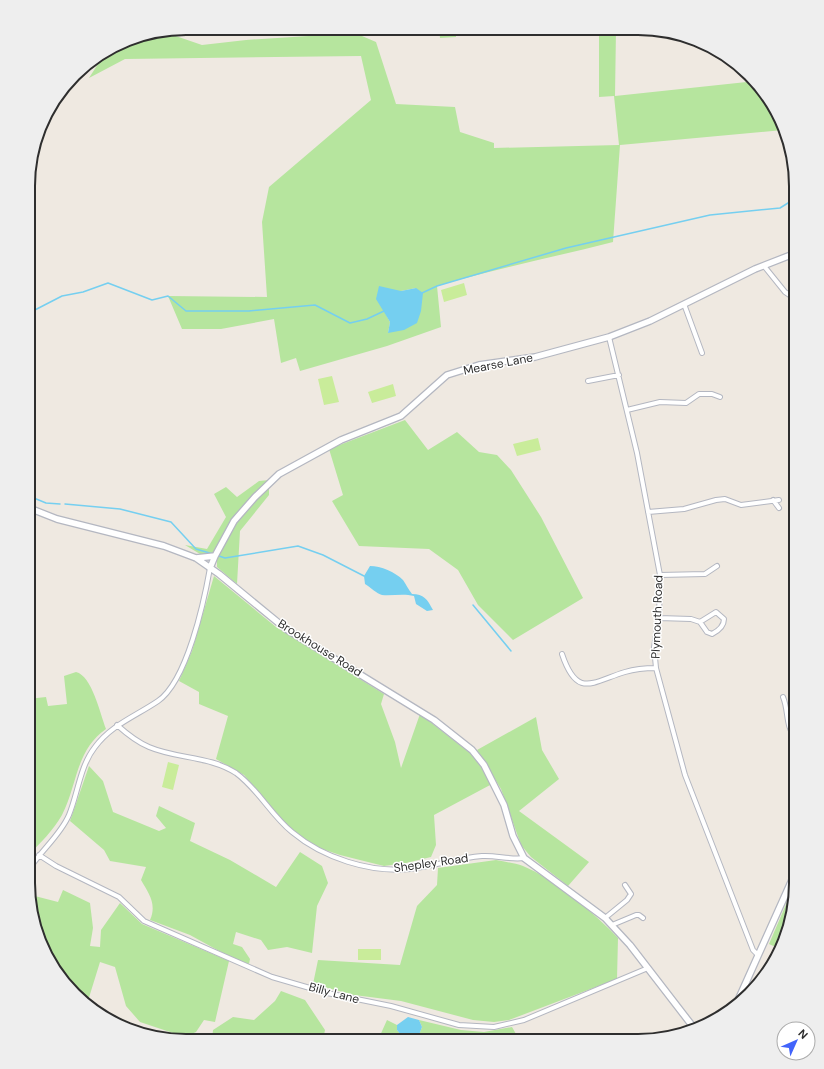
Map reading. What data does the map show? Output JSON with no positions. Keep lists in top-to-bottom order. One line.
{"streets":{"street":["Mearse Lane","Plymouth Road","Brookhouse Road","Shepley Road","Billy Lane"]},"crossings":[["Mearse Lane","Plymouth Road"],["Mearse Lane","Brookhouse Road"],["Brookhouse Road","Shepley Road"]],"north":"top right"}
